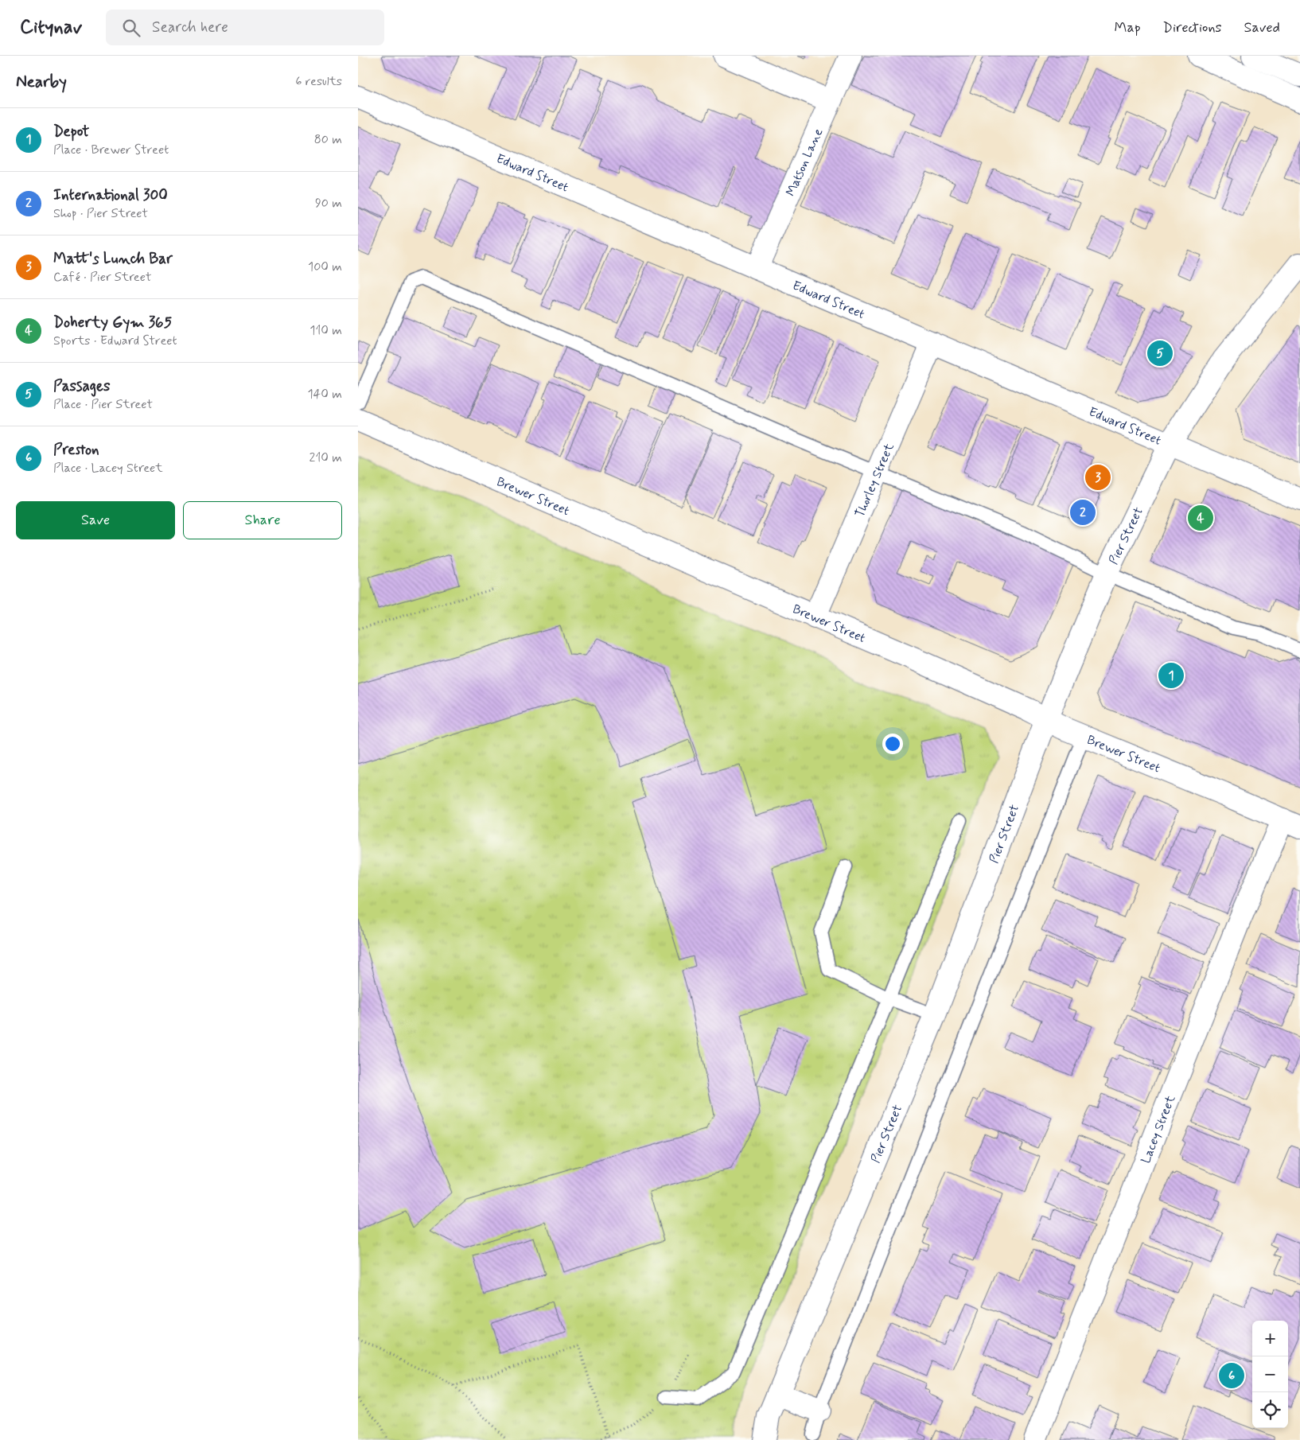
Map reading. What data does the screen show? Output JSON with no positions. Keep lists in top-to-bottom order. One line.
{"streets":{"street":["Matson Lane","Edward Street","Thorley Street","Brewer Street","Pier Street","Lacey Street"]},"crossings":[["Matson Lane","Edward Street"],["Edward Street","Thorley Street"],["Edward Street","Pier Street"],["Thorley Street","Brewer Street"],["Brewer Street","Pier Street"],["Brewer Street","Lacey Street"]],"page":{"header":"Citynav","search":"Search here","nav":["Map","Directions","Saved"],"heading":["Nearby","6 results"],"list":[{"mark":"1","name":"Depot","note":"Place · Brewer Street","value":"80 m"},{"mark":"2","name":"International 300","note":"Shop · Pier Street","value":"90 m"},{"mark":"3","name":"Matt's Lunch Bar","note":"Café · Pier Street","value":"100 m"},{"mark":"4","name":"Doherty Gym 365","note":"Sports · Edward Street","value":"110 m"},{"mark":"5","name":"Passages","note":"Place · Pier Street","value":"140 m"},{"mark":"6","name":"Preston","note":"Place · Lacey Street","value":"210 m"}],"pins":["5","3","2","4","1","6"],"buttons":["Save","Share"],"map_buttons":["+","−"]}}
